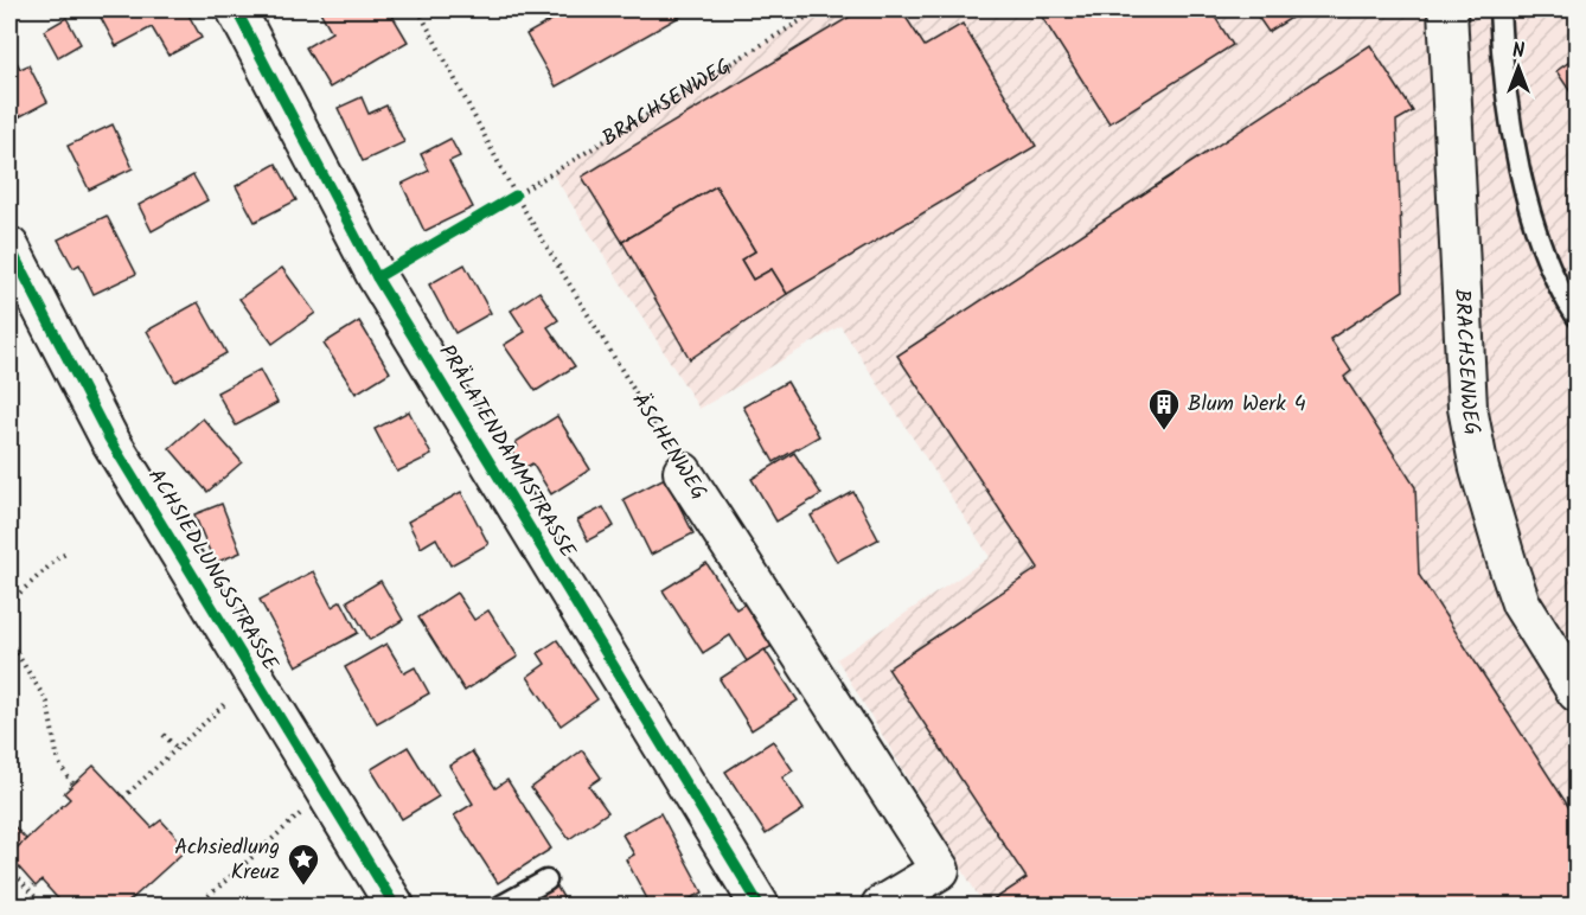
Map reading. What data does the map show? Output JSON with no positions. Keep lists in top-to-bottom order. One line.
{"streets":{"street":["BRACHSENWEG","ÄSCHENWEG","PRÄLATENDAMMSTRASSE","ACHSIEDLUNGSSTRASSE"]},"crossings":[["BRACHSENWEG","ÄSCHENWEG"],["BRACHSENWEG","PRÄLATENDAMMSTRASSE"]],"places":{"building":["Blum Werk 4"],"place":["Achsiedlung Kreuz"]},"north":"top"}
